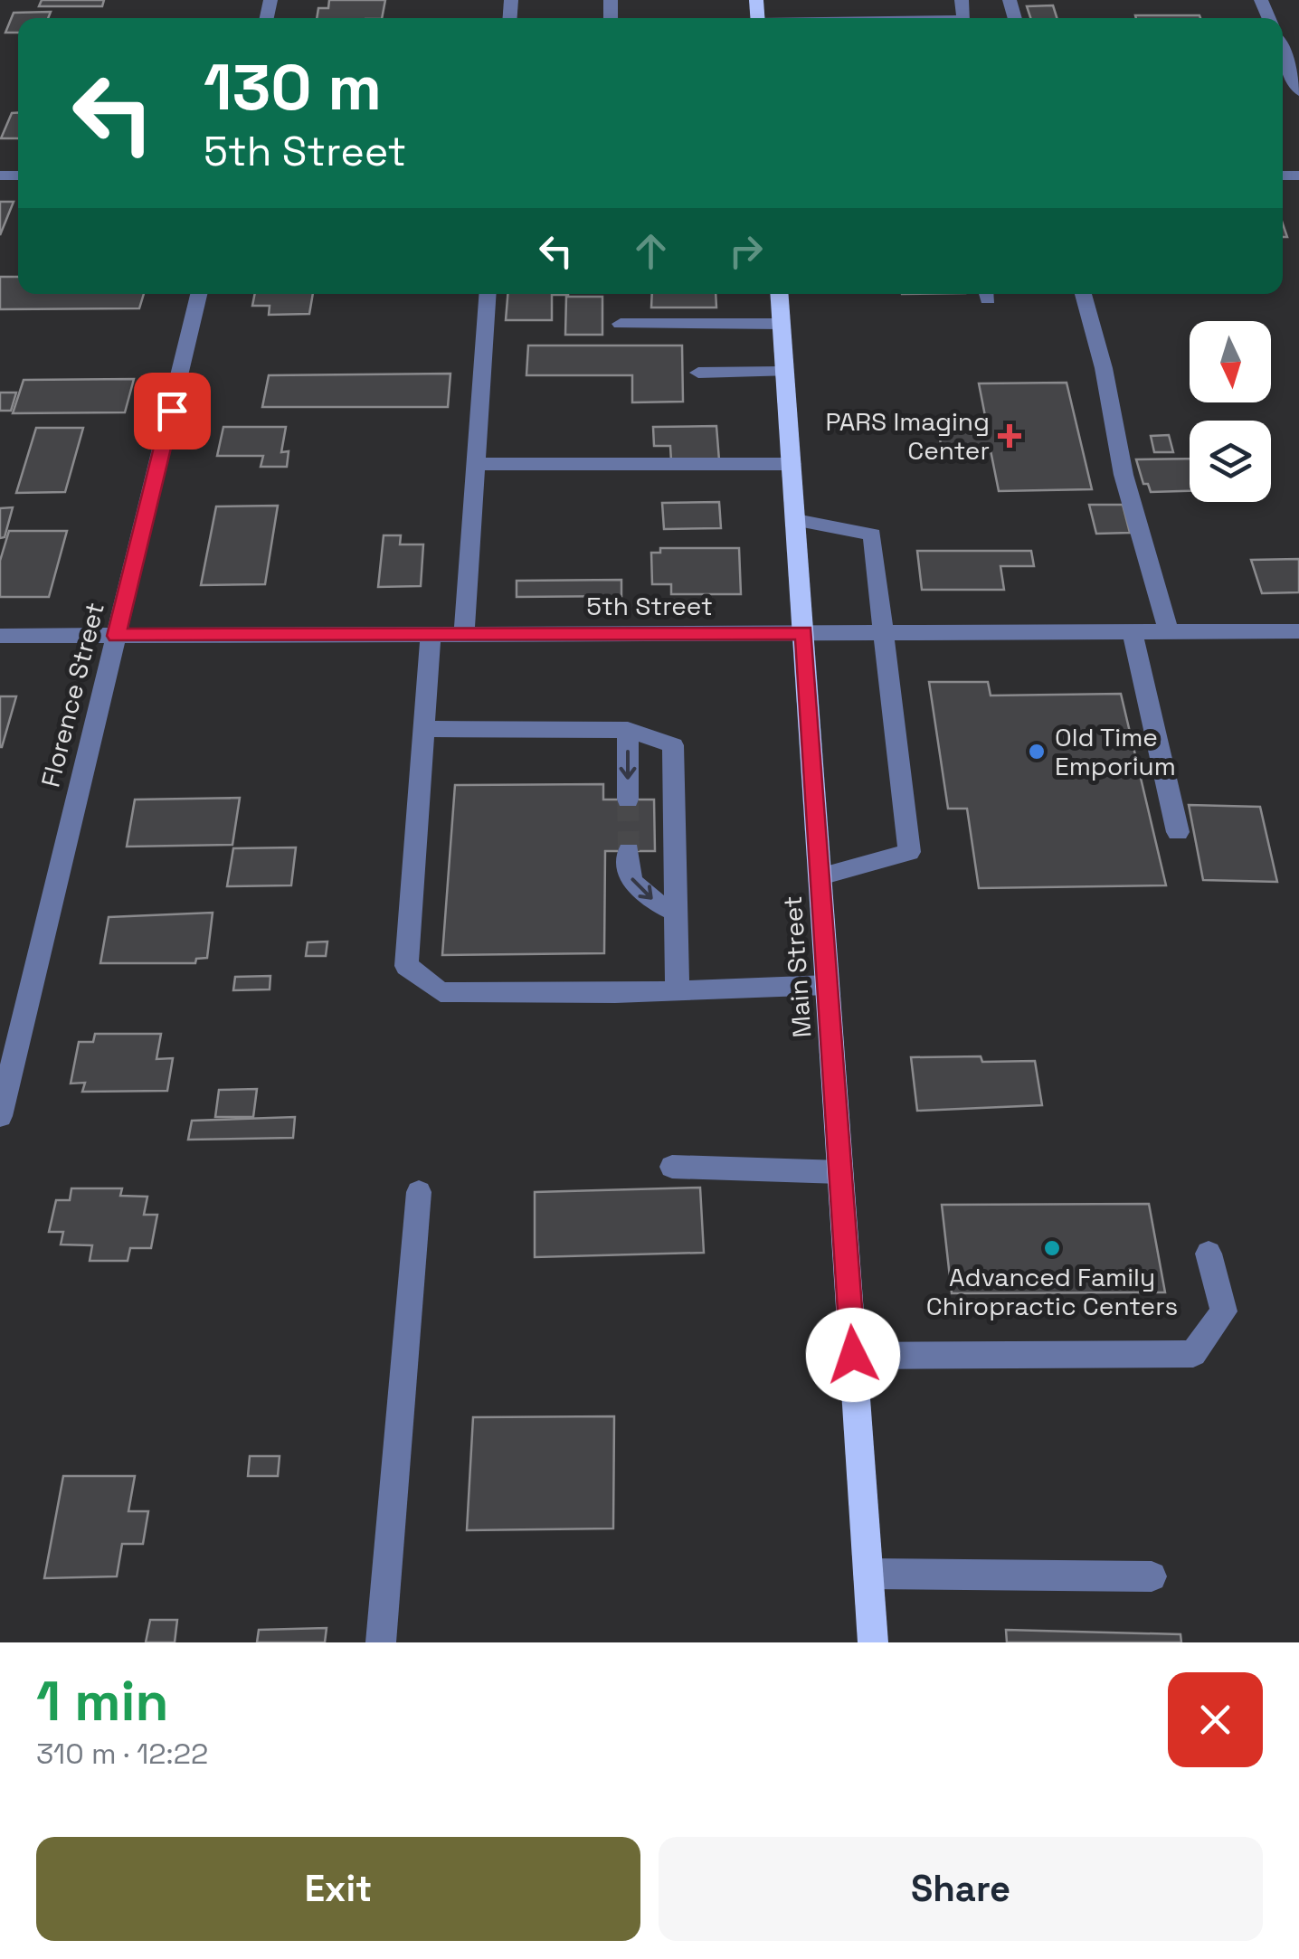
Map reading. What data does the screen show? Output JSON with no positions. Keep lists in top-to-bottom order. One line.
{"streets":{"main road":["Main Street"],"street":["5th Street","Florence Street"]},"crossings":[["5th Street","Florence Street"],["5th Street","Main Street"]],"places":{"health":["PARS Imaging Center"],"other":["Old Time Emporium","Advanced Family Chiropractic Centers"]},"north":"bottom","page":{"turn":["130 m","5th Street"],"heading":["1 min","310 m · 12:22"],"buttons":["Exit","Share"]}}
